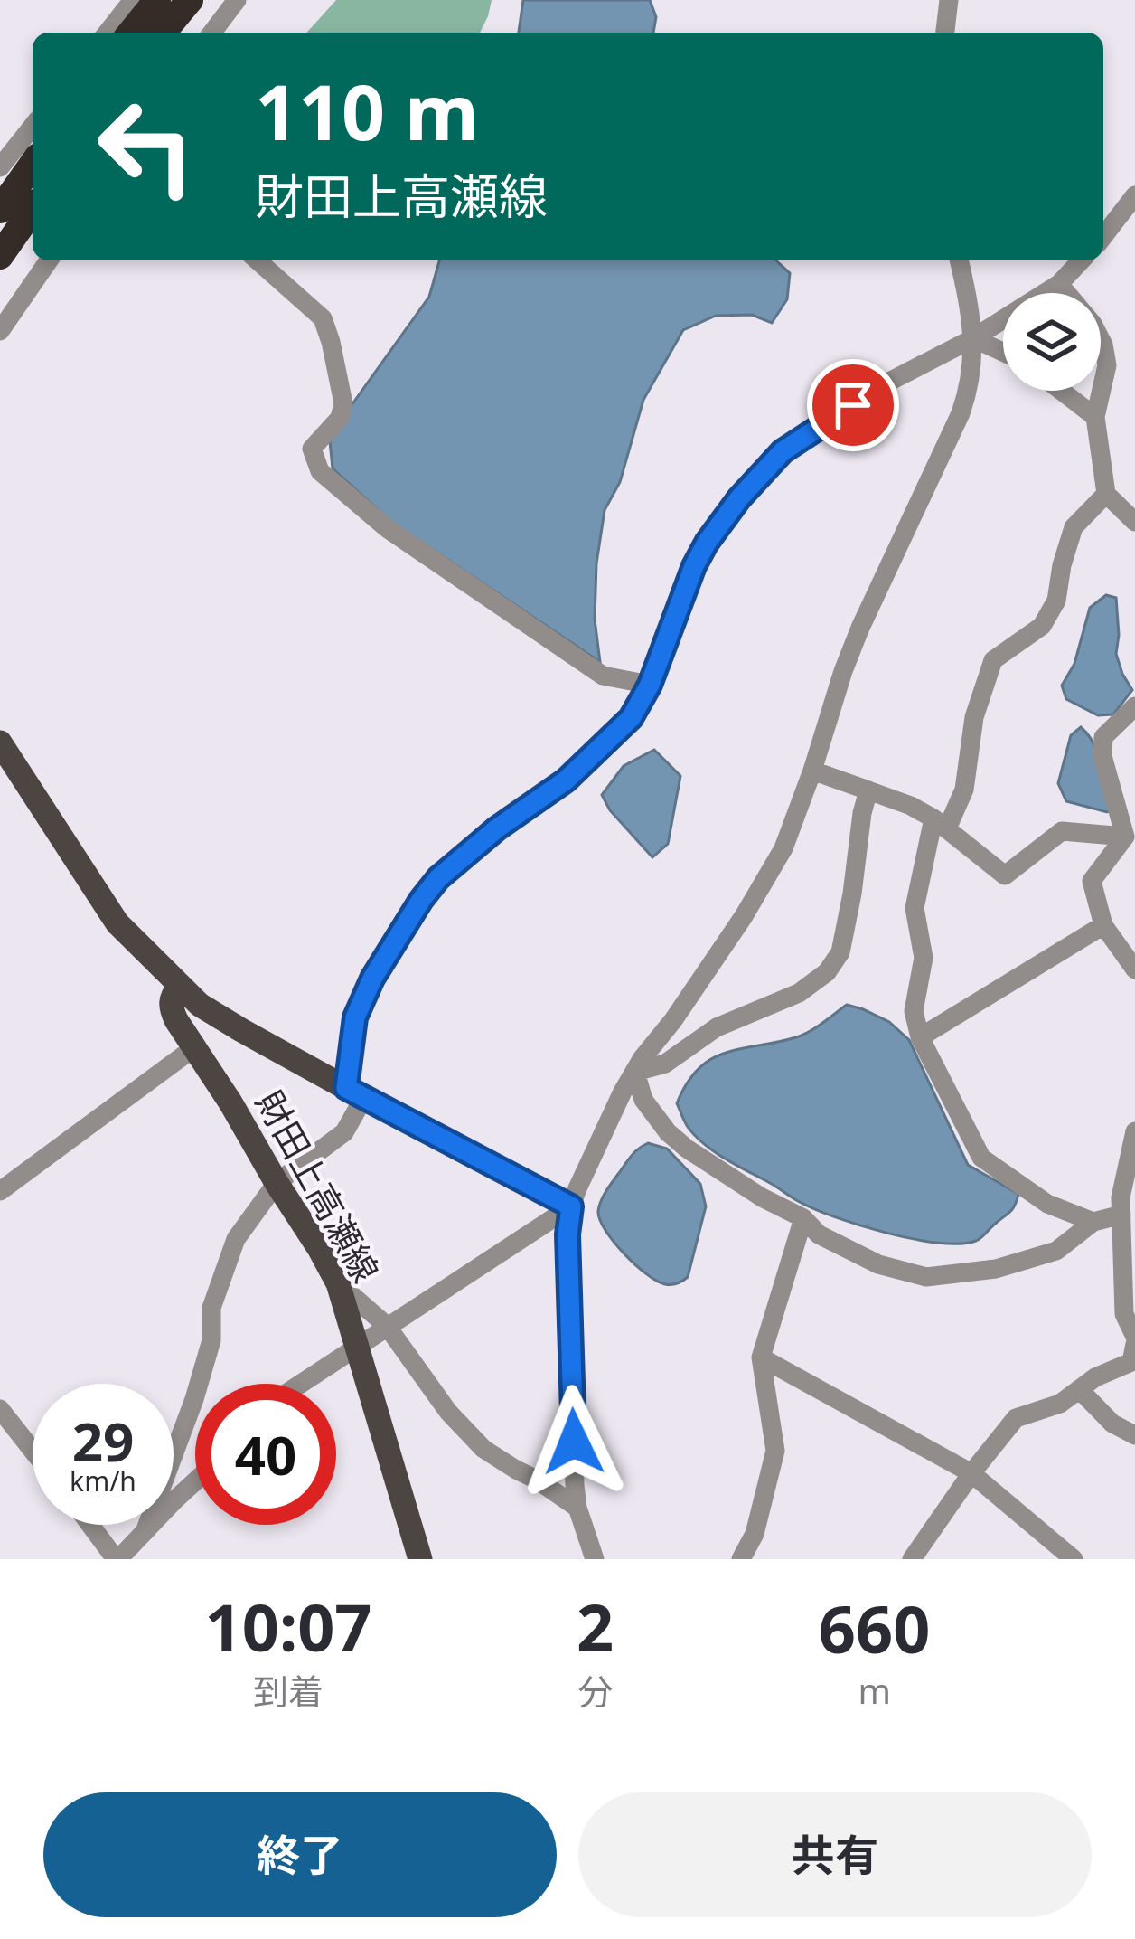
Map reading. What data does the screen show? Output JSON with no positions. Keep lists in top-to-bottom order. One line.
{"streets":{"main road":["財田上高瀬線"]},"page":{"turn":["110 m","財田上高瀬線"],"speed":"29 km/h","limit":"40","eta":["10:07","到着","2","分","660","m"],"buttons":["終了","共有"]}}
